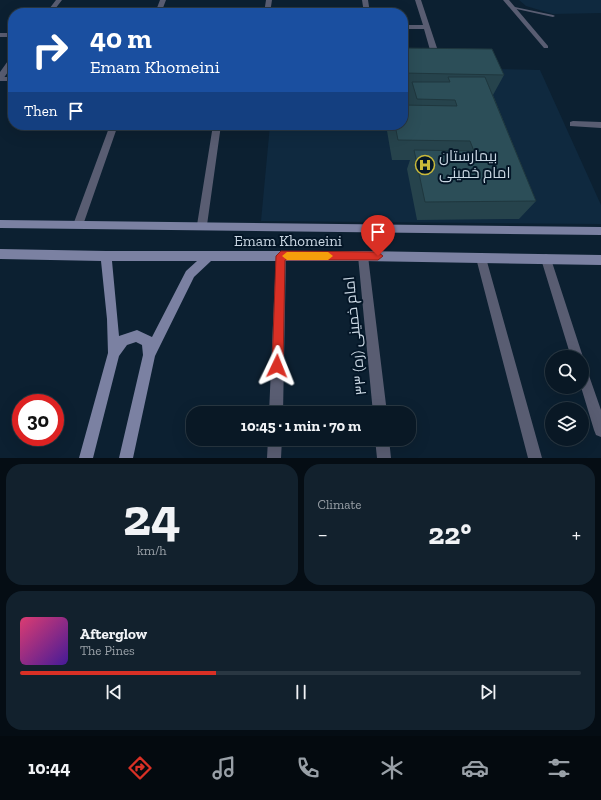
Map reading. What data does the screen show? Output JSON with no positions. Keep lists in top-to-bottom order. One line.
{"streets":{"main road":["Emam Khomeini"],"street":["امام خمینی (ره) ۳۳"]},"crossings":[["Emam Khomeini","امام خمینی (ره) ۳۳"]],"places":{"hospital":["بیمارستان امام خمینی"]},"page":{"turn":["40 m","Emam Khomeini"],"then":"Then","limit":"30","trip":"10:45 · 1 min · 70 m","tile":[["24","km/h"],"Climate"],"heat":["−","22°","+"],"song":["Afterglow","The Pines"],"tabs":"10:44"}}
